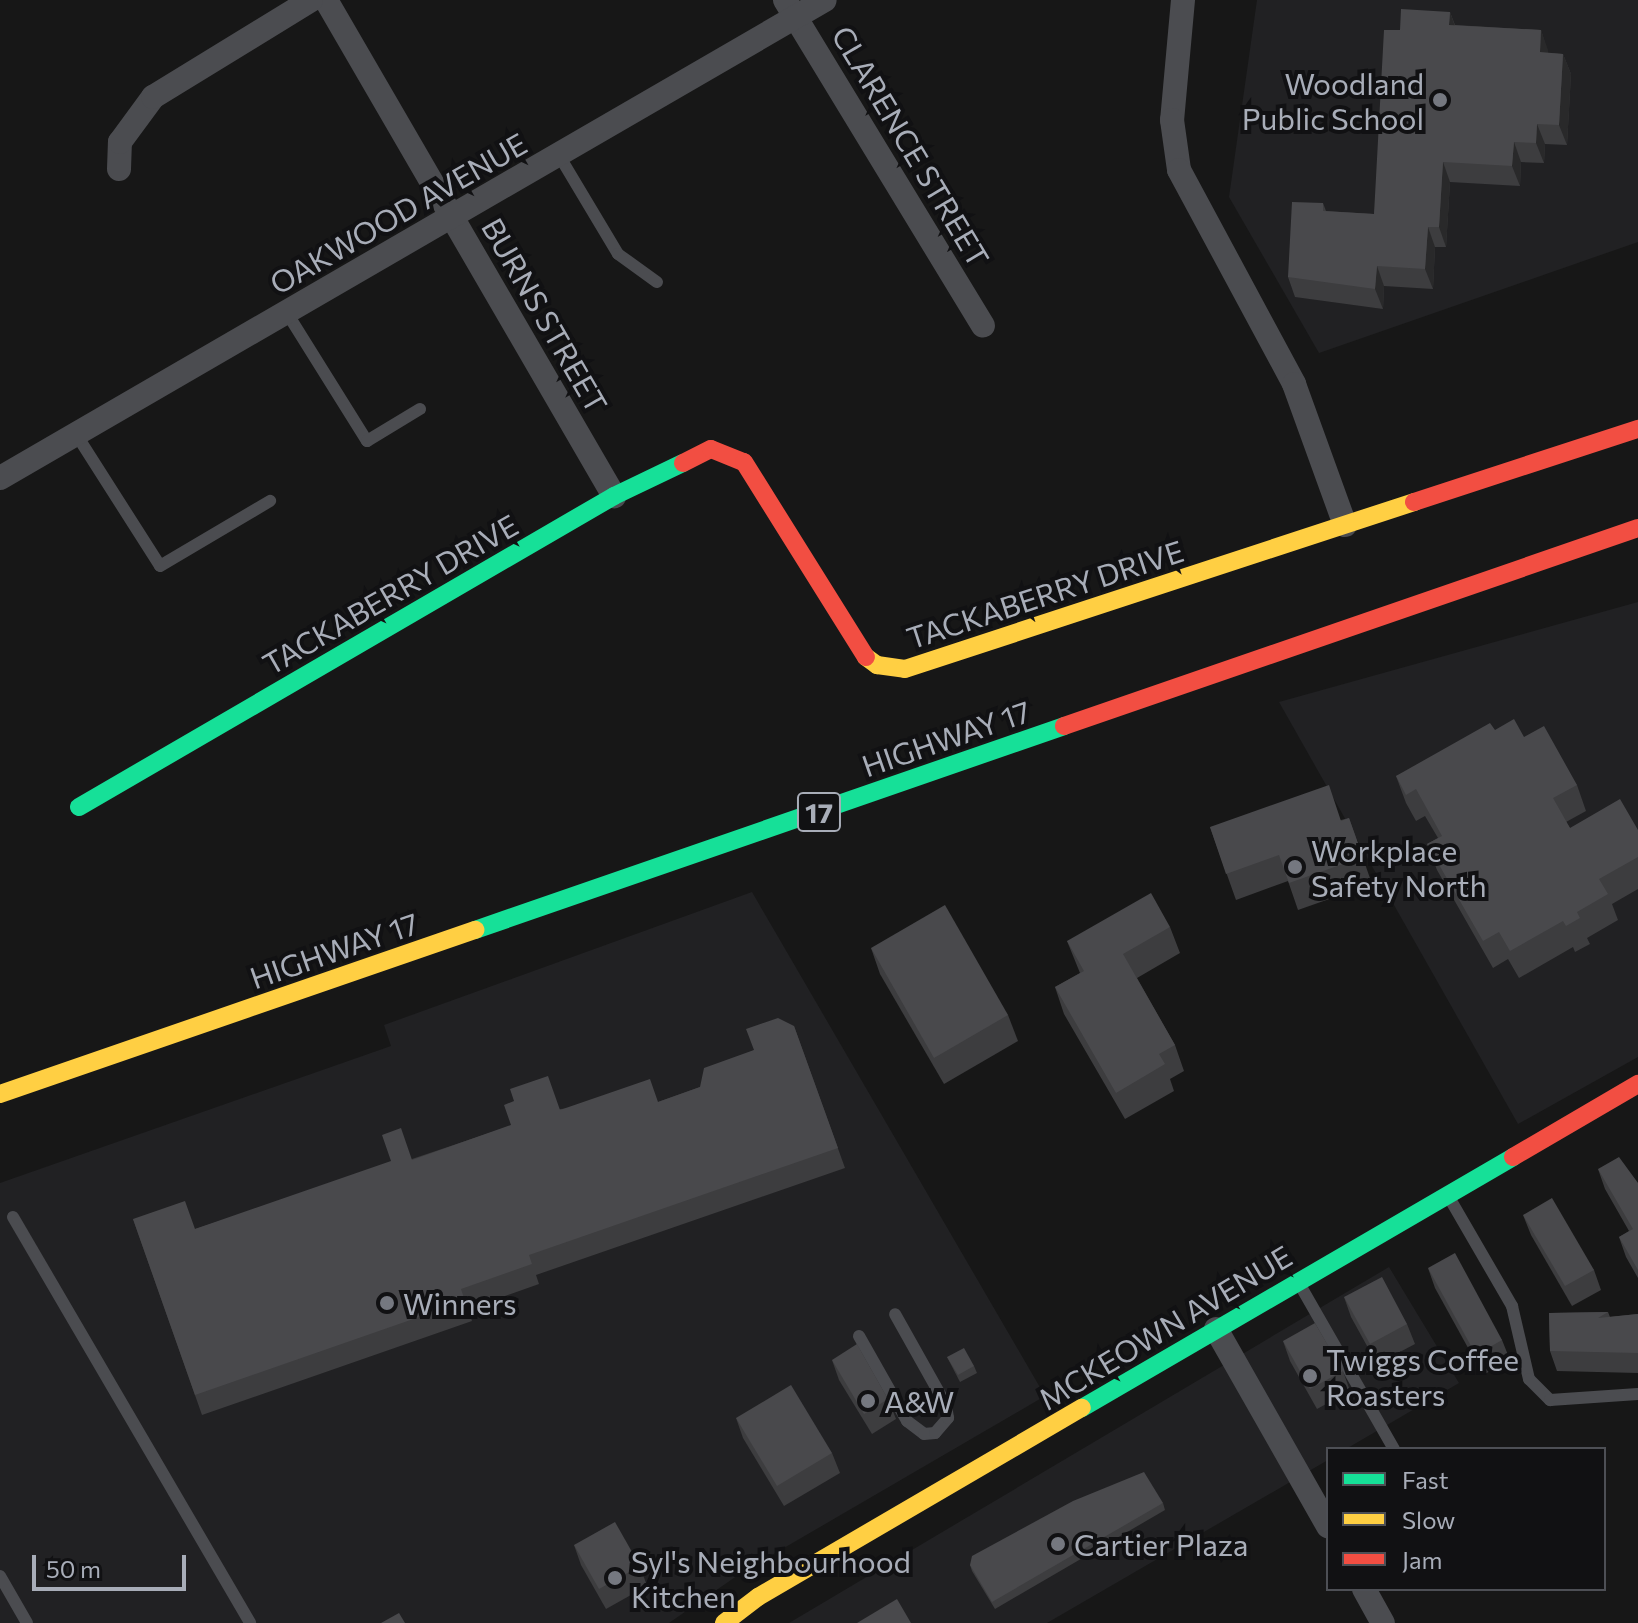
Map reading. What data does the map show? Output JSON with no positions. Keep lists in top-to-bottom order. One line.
{"streets":{"main road":["TACKABERRY DRIVE","HIGHWAY 17","17","MCKEOWN AVENUE"],"street":["CLARENCE STREET","OAKWOOD AVENUE","BURNS STREET"]},"crossings":[["CLARENCE STREET","OAKWOOD AVENUE"],["OAKWOOD AVENUE","BURNS STREET"],["BURNS STREET","TACKABERRY DRIVE"]],"places":["Woodland Public School","Workplace Safety North","Winners","Twiggs Coffee Roasters","A&W","Cartier Plaza","Syl's Neighbourhood Kitchen"],"legend":["Fast","Slow","Jam"],"scale_bar":"50 m"}
